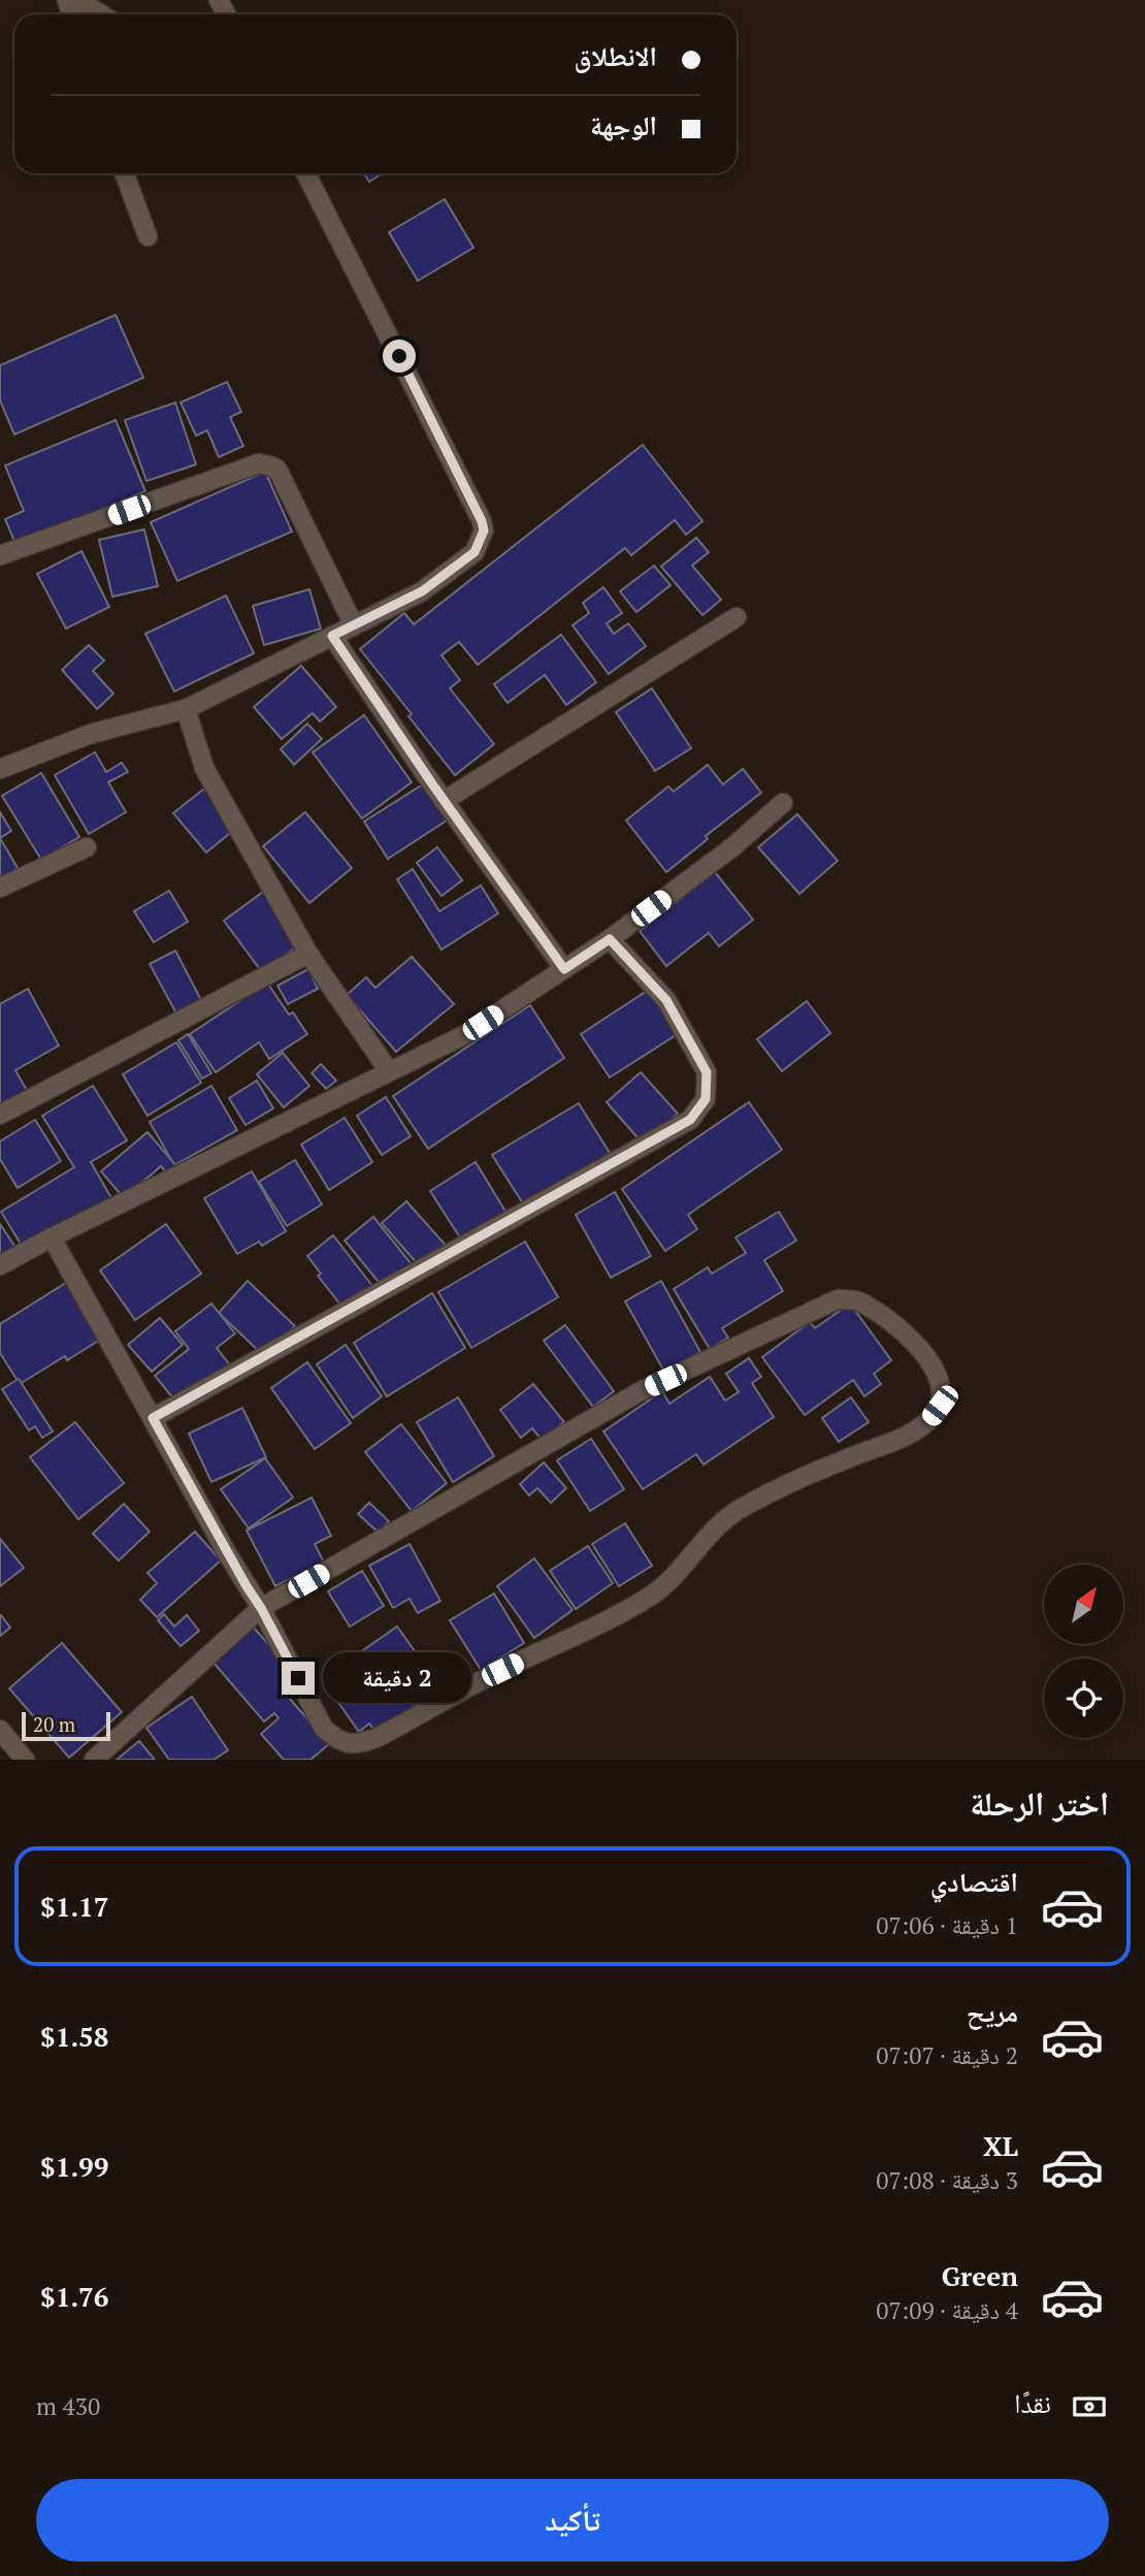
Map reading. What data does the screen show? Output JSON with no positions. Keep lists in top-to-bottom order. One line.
{"scale_bar":"20 m","north":"top right","page":{"banner":["الانطلاق","الوجهة"],"bubble":"2 دقيقة","scale":"20 m","heading":"اختر الرحلة","list":[{"name":"اقتصادي","note":"1 دقيقة · 07:06","value":"$1.17"},{"name":"مريح","note":"2 دقيقة · 07:07","value":"$1.58"},{"name":"XL","note":"3 دقيقة · 07:08","value":"$1.99"},{"name":"Green","note":"4 دقيقة · 07:09","value":"$1.76"}],"pay":["نقدًا","430 m"],"buttons":"تأكيد"}}
